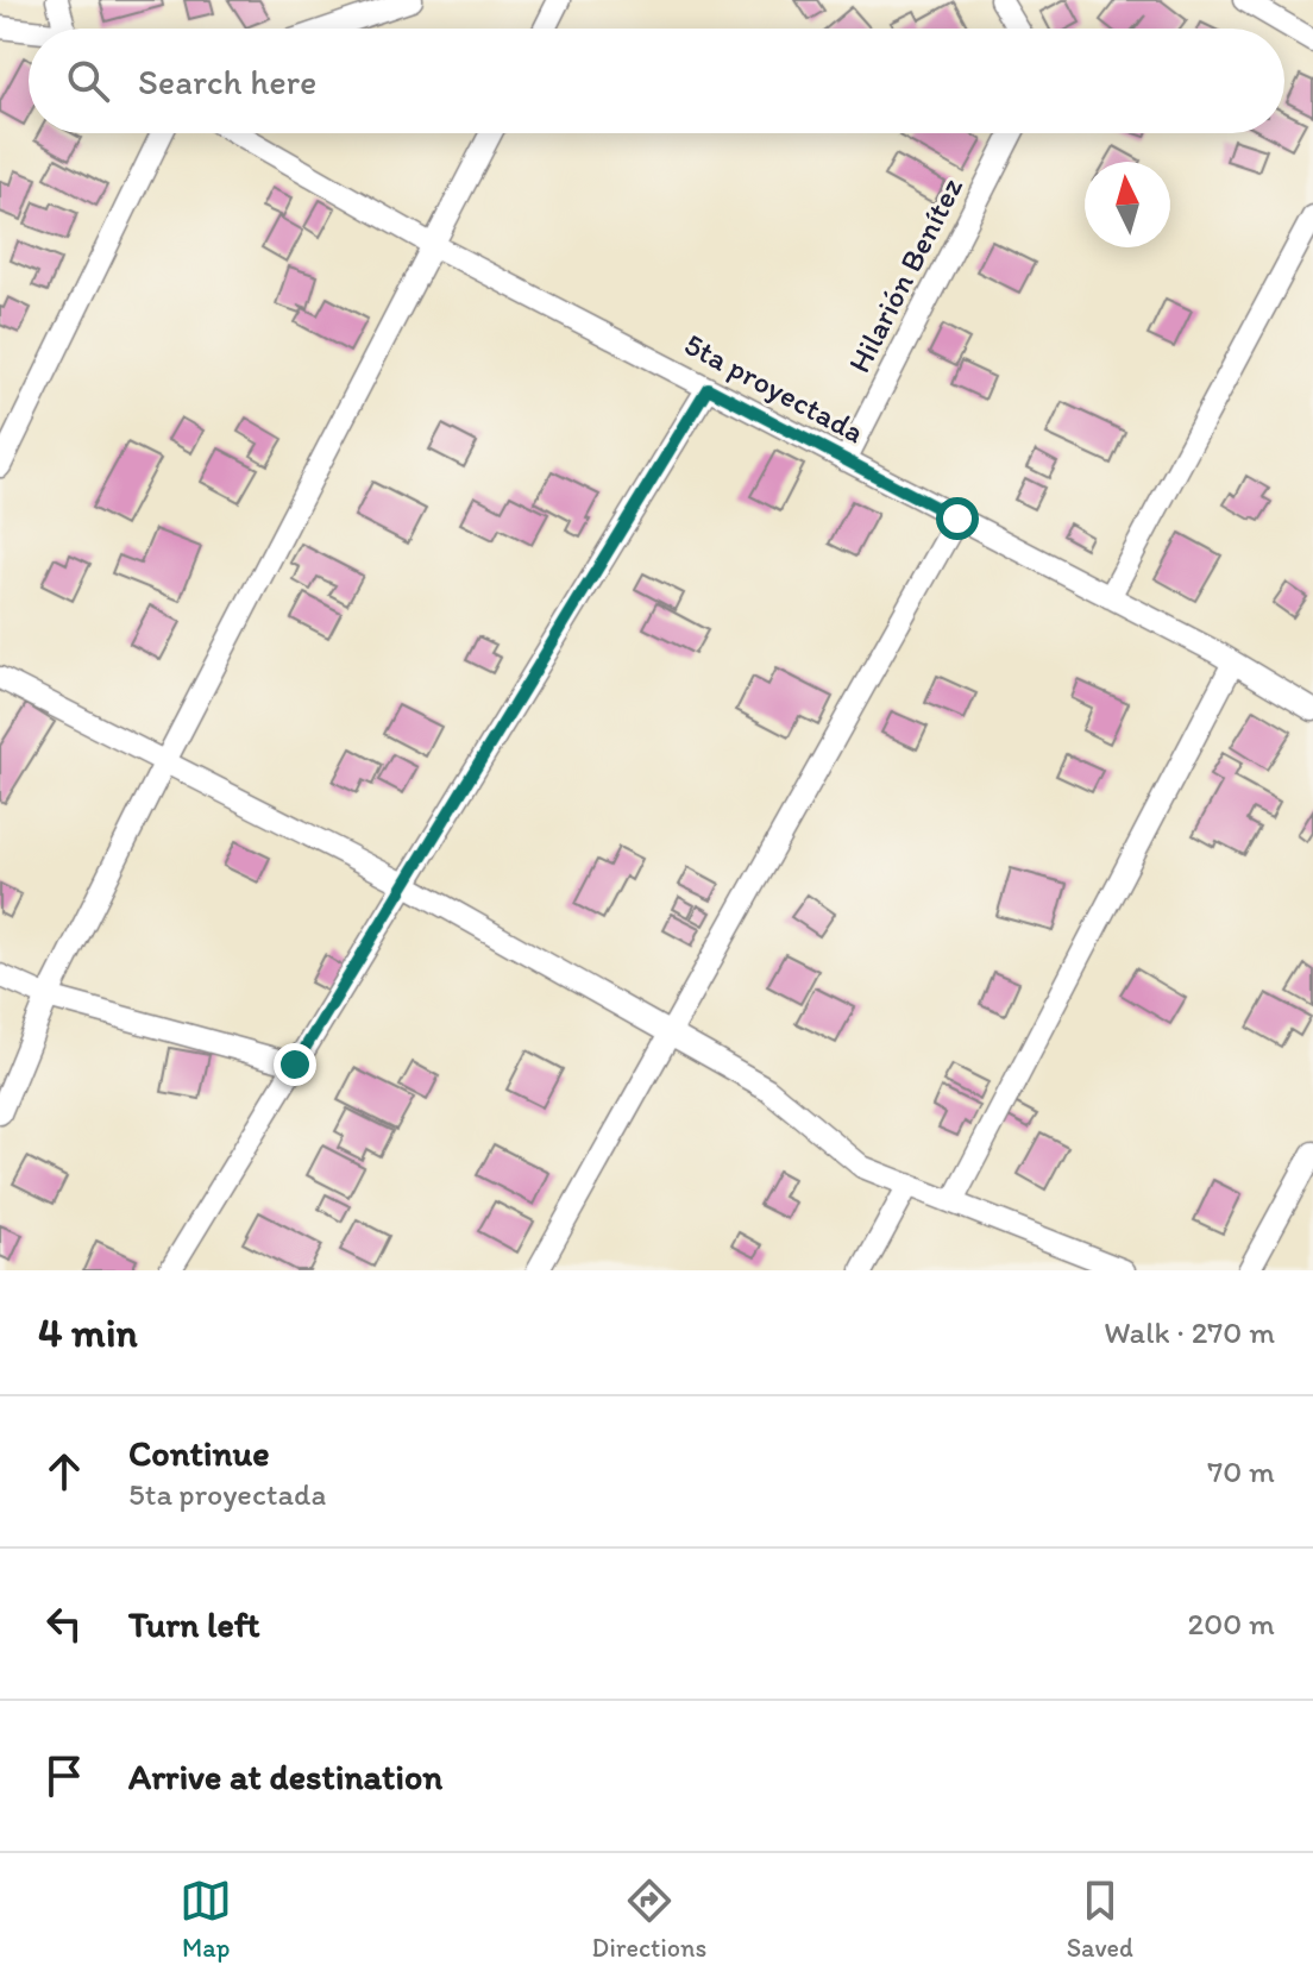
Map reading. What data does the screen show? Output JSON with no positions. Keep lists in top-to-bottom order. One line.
{"streets":{"street":["Hilarión Benítez","5ta proyectada"]},"crossings":[["Hilarión Benítez","5ta proyectada"]],"north":"top","page":{"search":"Search here","heading":["4 min","Walk · 270 m"],"list":[["Continue","5ta proyectada","70 m"],["Turn left","200 m"],"Arrive at destination"],"nav":["Map","Directions","Saved"]}}
